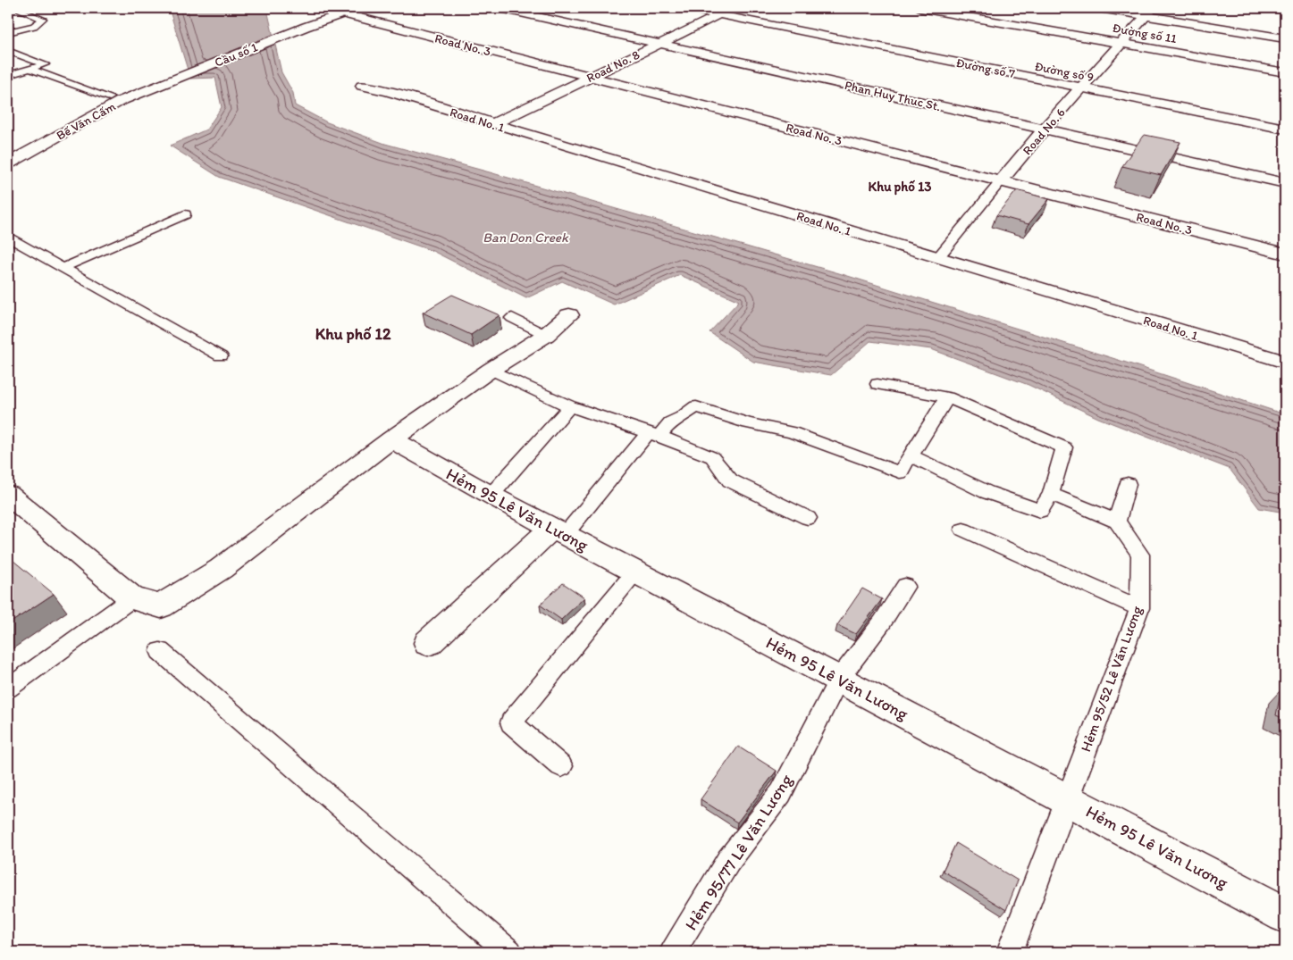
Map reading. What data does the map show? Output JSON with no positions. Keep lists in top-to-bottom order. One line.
{"streets":{"street":["Đường số 11","Road No. 3","Cầu số 1","Road No. 8","Đường số 7","Đường số 9","Phan Huy Thuc St.","Road No. 1","Bế Văn Cấm","Road No. 6","Hẻm 95 Lê Văn Lương"],"lane":["Hẻm 95/52 Lê Văn Lương","Hẻm 95/77 Lê Văn Lương"]},"crossings":[["Đường số 11","Road No. 6"],["Road No. 3","Cầu số 1"],["Road No. 3","Road No. 8"],["Road No. 3","Road No. 6"],["Cầu số 1","Bế Văn Cấm"],["Road No. 8","Đường số 7"],["Road No. 8","Phan Huy Thuc St."],["Road No. 8","Road No. 1"],["Đường số 7","Road No. 6"],["Đường số 9","Road No. 6"],["Phan Huy Thuc St.","Road No. 6"],["Road No. 1","Road No. 6"],["Hẻm 95 Lê Văn Lương","Hẻm 95/52 Lê Văn Lương"],["Hẻm 95 Lê Văn Lương","Hẻm 95/77 Lê Văn Lương"]],"districts":["Khu phố 13","Khu phố 12"],"water":["Ban Don Creek"]}
